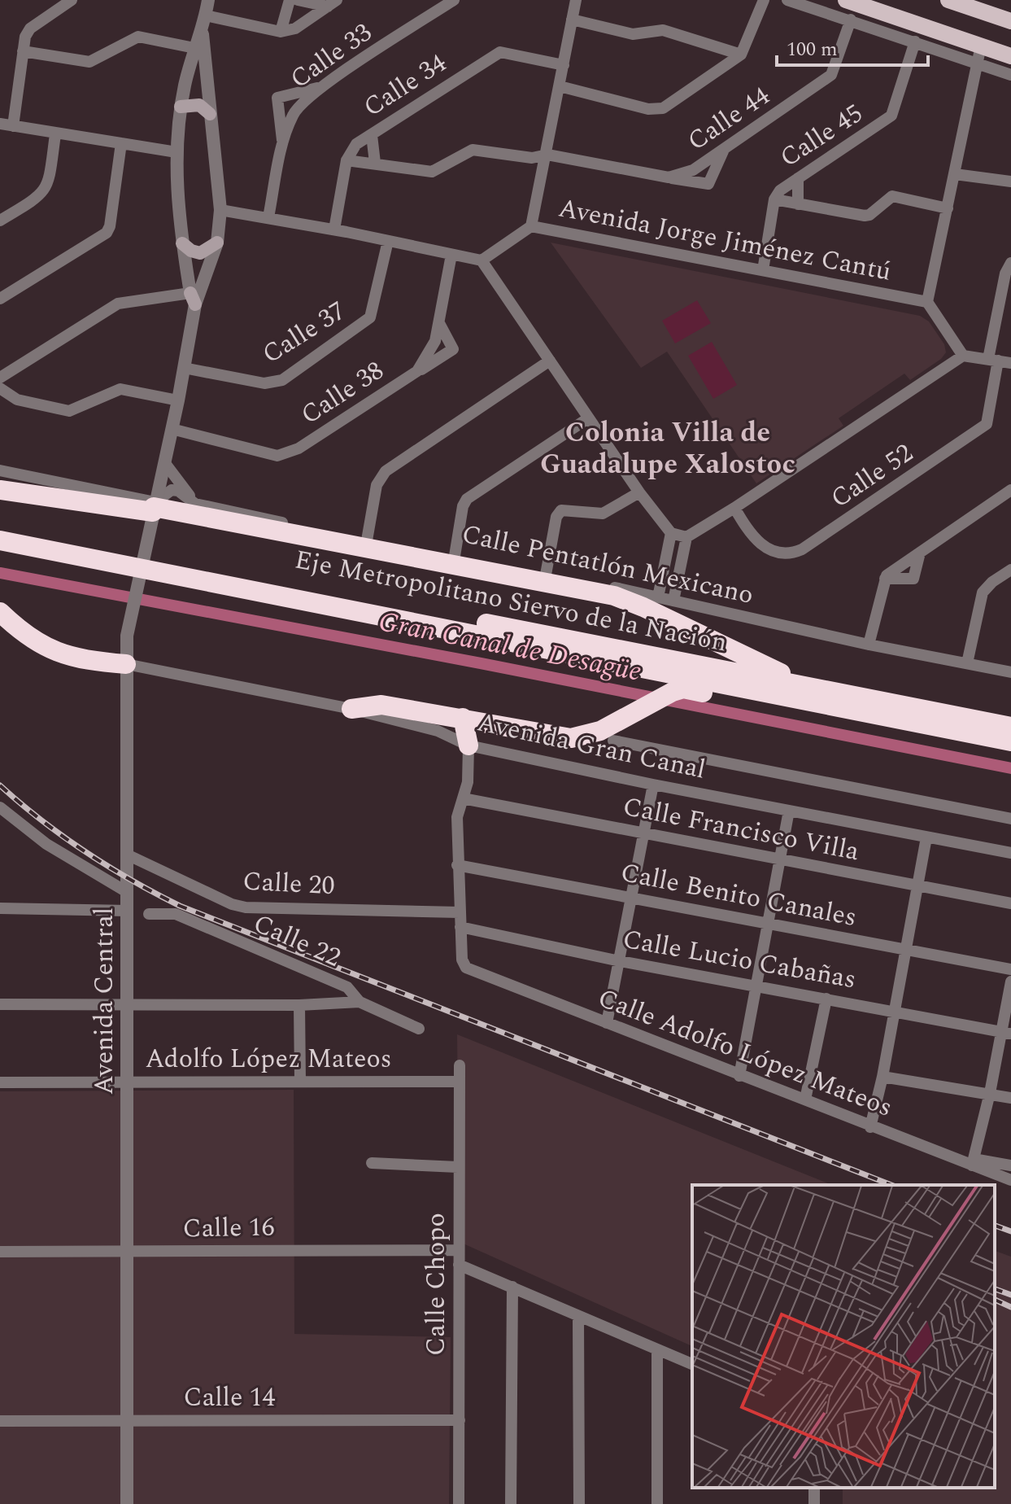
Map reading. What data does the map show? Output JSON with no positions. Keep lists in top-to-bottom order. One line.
{"streets":{"highway":["Eje Metropolitano Siervo de la Nación"],"street":["Calle 33","Calle 34","Calle 44","Calle 45","Avenida Jorge Jiménez Cantú","Calle 37","Calle 38","Calle 52","Calle Pentatlón Mexicano","Avenida Gran Canal","Calle Francisco Villa","Calle 20","Calle Benito Canales","Calle 22","Calle Lucio Cabañas","Avenida Central","Calle Adolfo López Mateos","Adolfo López Mateos","Calle 16","Calle Chopo","Calle 14"]},"crossings":[["Calle 34","Calle 44"],["Calle 45","Avenida Jorge Jiménez Cantú"],["Calle 37","Avenida Central"],["Calle 38","Avenida Central"],["Calle Pentatlón Mexicano","Avenida Central"],["Avenida Gran Canal","Avenida Central"],["Calle 20","Avenida Central"],["Calle Lucio Cabañas","Calle Adolfo López Mateos"],["Avenida Central","Adolfo López Mateos"],["Avenida Central","Calle 16"],["Avenida Central","Calle 14"],["Adolfo López Mateos","Calle Chopo"],["Calle 16","Calle Chopo"],["Calle Chopo","Calle 14"]],"districts":["Colonia Villa de Guadalupe Xalostoc"],"water":["Gran Canal de Desagüe"],"scale_bar":"100 m"}
